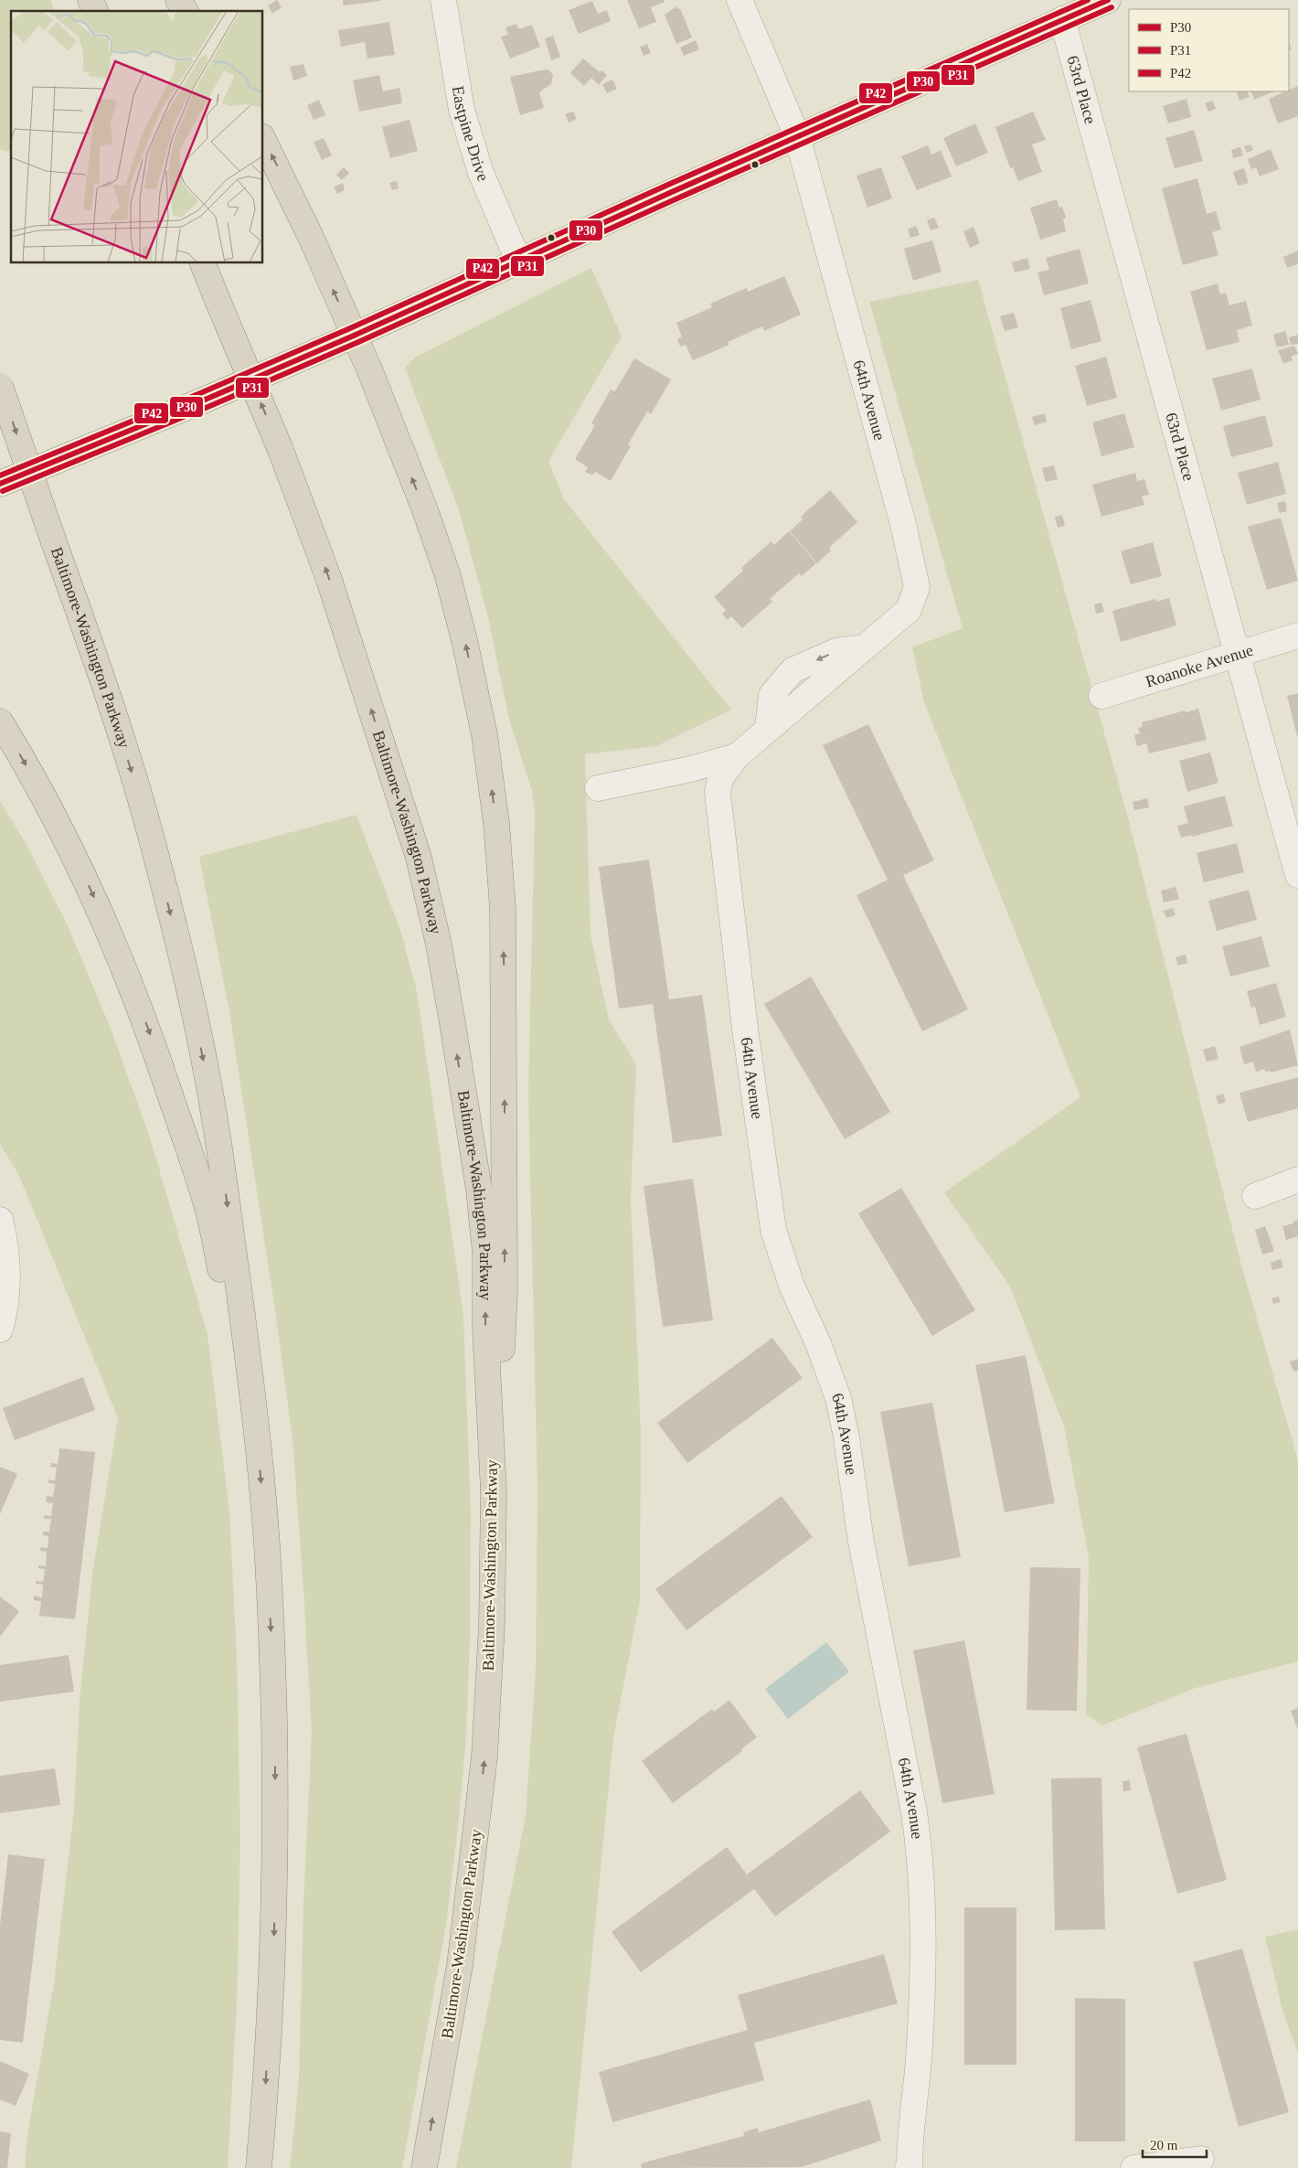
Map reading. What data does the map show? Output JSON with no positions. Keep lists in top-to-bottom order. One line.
{"streets":{"highway":["Baltimore-Washington Parkway"],"street":["63rd Place","Eastpine Drive","64th Avenue","Roanoke Avenue"]},"crossings":[["63rd Place","Roanoke Avenue"]],"lines":["transit line P30","transit line P42","transit line P31"],"legend":["P30","P31","P42"],"scale_bar":"20 m"}
